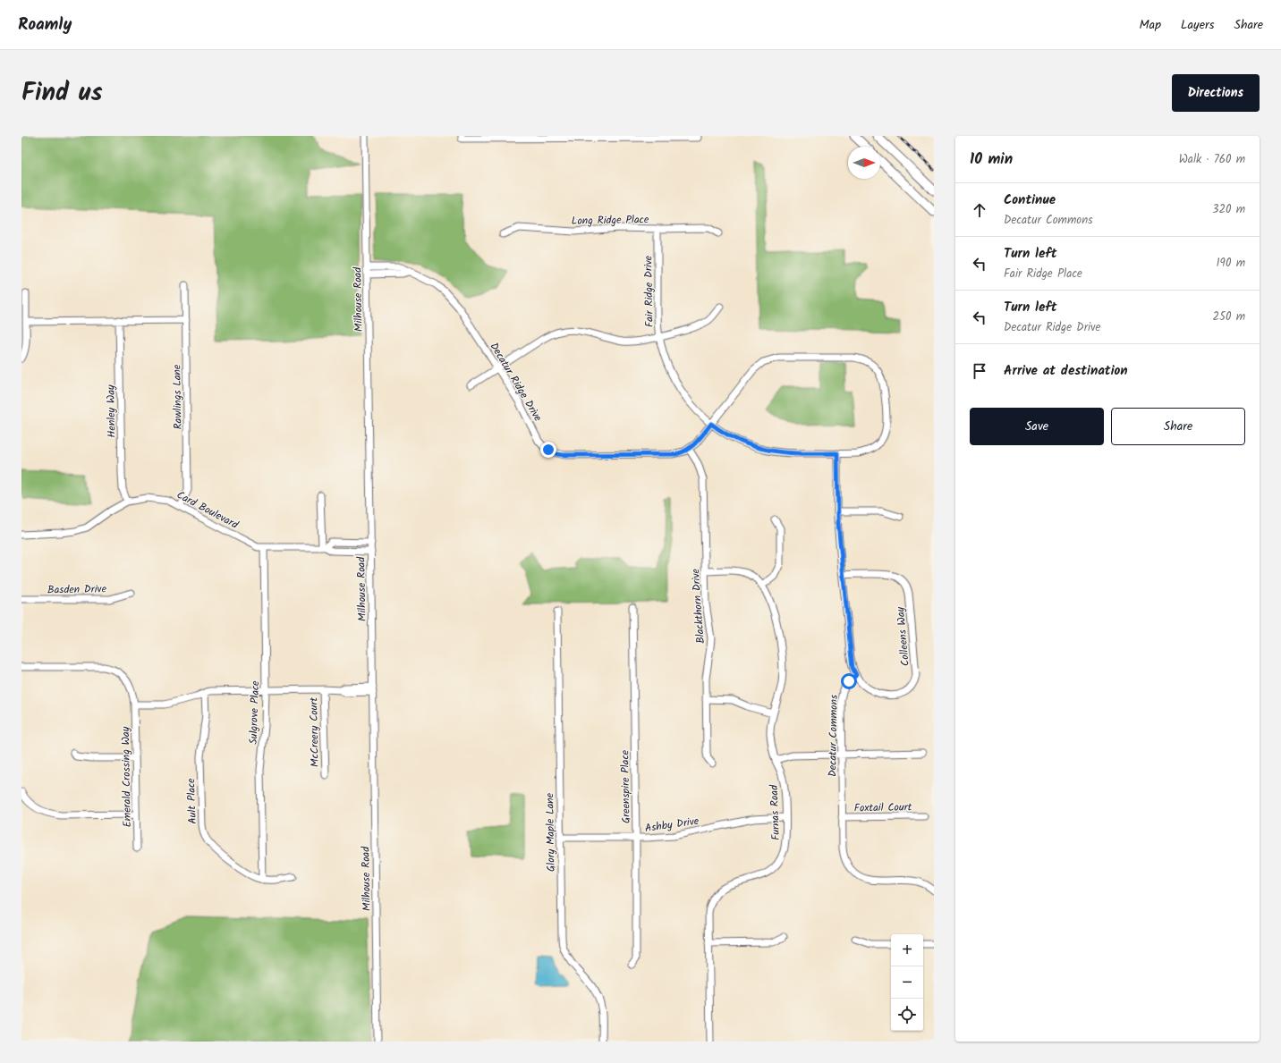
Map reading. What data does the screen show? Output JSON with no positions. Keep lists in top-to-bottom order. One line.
{"streets":{"street":["Long Ridge Place","Fair Ridge Drive","Milhouse Road","Decatur Ridge Drive","Rawlings Lane","Henley Way","Card Boulevard","Basden Drive","Blackthorn Drive","Colleens Way","Sulgrove Place","McCreery Court","Decatur Commons","Emerald Crossing Way","Greenspire Place","Ault Place","Foxtail Court","Furnas Road","Ashby Drive","Glory Maple Lane"]},"crossings":[["Long Ridge Place","Fair Ridge Drive"],["Fair Ridge Drive","Decatur Ridge Drive"],["Milhouse Road","Decatur Ridge Drive"],["Milhouse Road","Card Boulevard"],["Decatur Ridge Drive","Blackthorn Drive"],["Rawlings Lane","Card Boulevard"],["Henley Way","Card Boulevard"],["Card Boulevard","Sulgrove Place"],["Colleens Way","Decatur Commons"],["Sulgrove Place","Ault Place"],["Decatur Commons","Foxtail Court"],["Greenspire Place","Ashby Drive"],["Furnas Road","Ashby Drive"],["Ashby Drive","Glory Maple Lane"]],"north":"right","page":{"header":"Roamly","nav":["Map","Layers","Share"],"title":"Find us","buttons":["Directions",["Save","Share"]],"heading":["10 min","Walk · 760 m"],"list":[["Continue","Decatur Commons","320 m"],["Turn left","Fair Ridge Place","190 m"],["Turn left","Decatur Ridge Drive","250 m"],"Arrive at destination"],"map_buttons":["+","−"]}}
